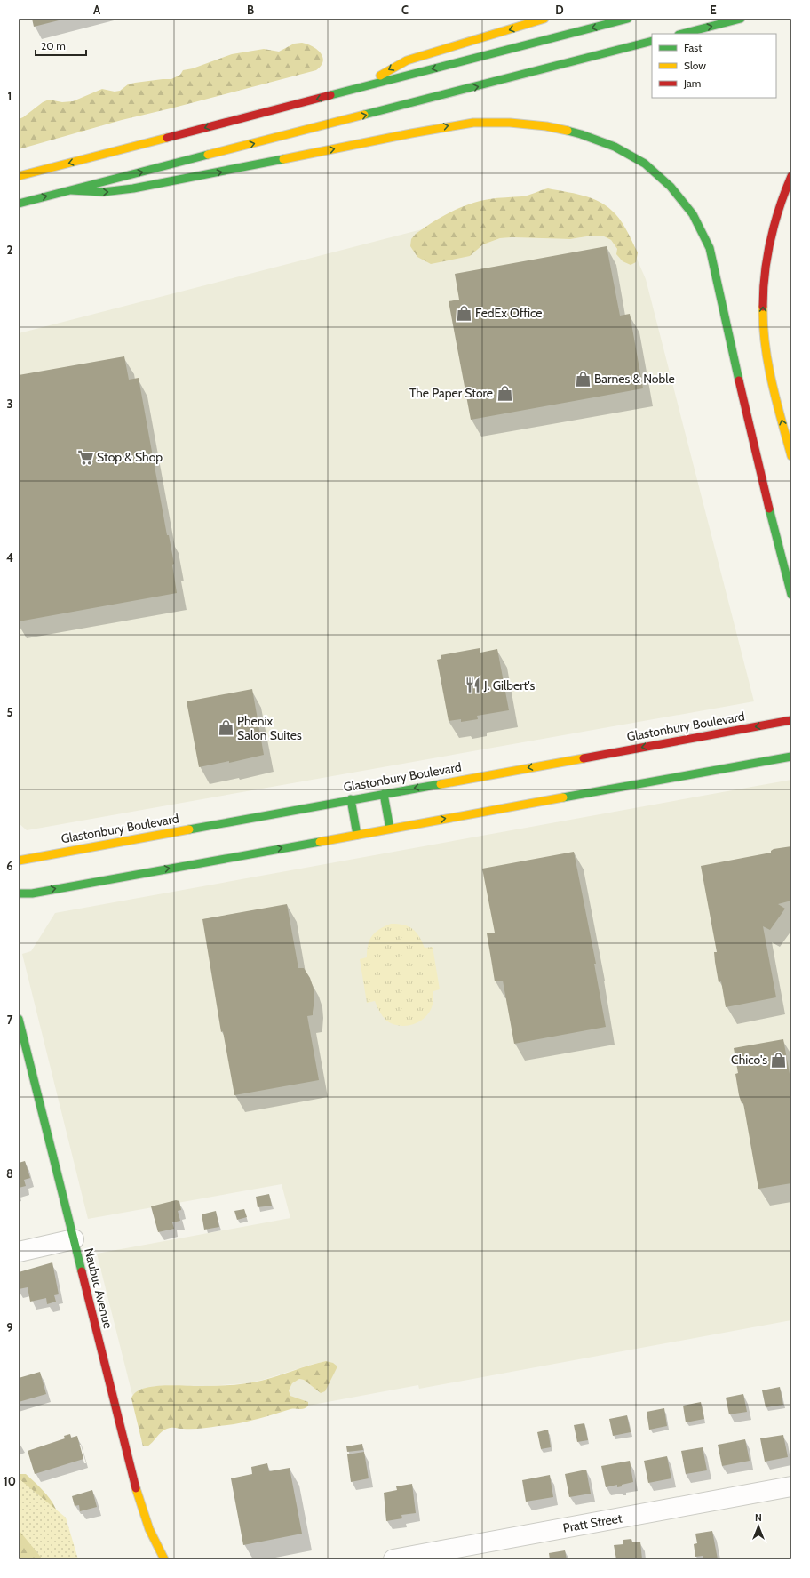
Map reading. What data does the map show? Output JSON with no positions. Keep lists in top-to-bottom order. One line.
{"streets":{"main road":["Glastonbury Boulevard","Naubuc Avenue"],"street":["Pratt Street"]},"places":{"shop":["FedEx Office","Barnes & Noble","The Paper Store","Phenix Salon Suites","Chico's"],"supermarket":["Stop & Shop"],"restaurant":["J. Gilbert's"]},"legend":["Fast","Slow","Jam"],"scale_bar":"20 m","north":"top","grid":{"columns":["A","B","C","D","E"],"rows":["1","2","3","4","5","6","7","8","9","10"]}}
